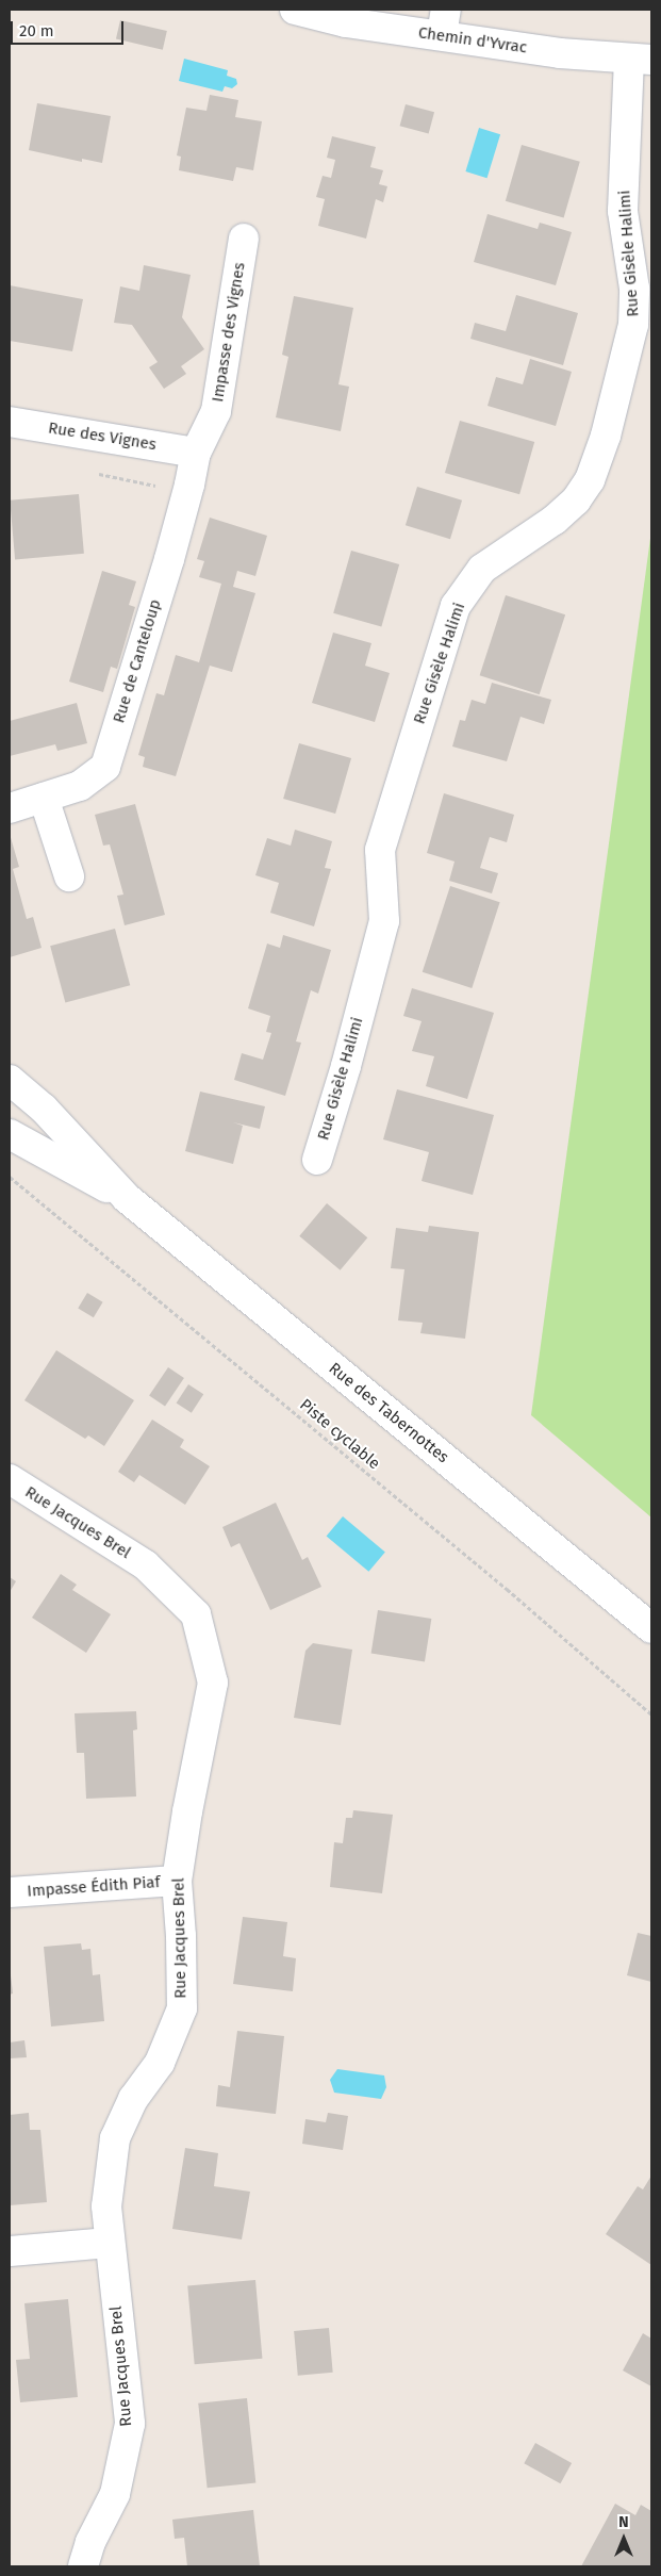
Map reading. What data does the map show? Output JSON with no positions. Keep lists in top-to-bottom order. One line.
{"streets":{"street":["Chemin d'Yvrac","Rue Gisèle Halimi","Impasse des Vignes","Rue des Vignes","Rue de Canteloup","Rue des Tabernottes","Rue Jacques Brel","Impasse Édith Piaf"],"path":["Piste cyclable"]},"crossings":[["Chemin d'Yvrac","Rue Gisèle Halimi"],["Impasse des Vignes","Rue des Vignes"],["Impasse des Vignes","Rue de Canteloup"],["Rue des Vignes","Rue de Canteloup"],["Rue Jacques Brel","Impasse Édith Piaf"]],"scale_bar":"20 m","north":"top"}
